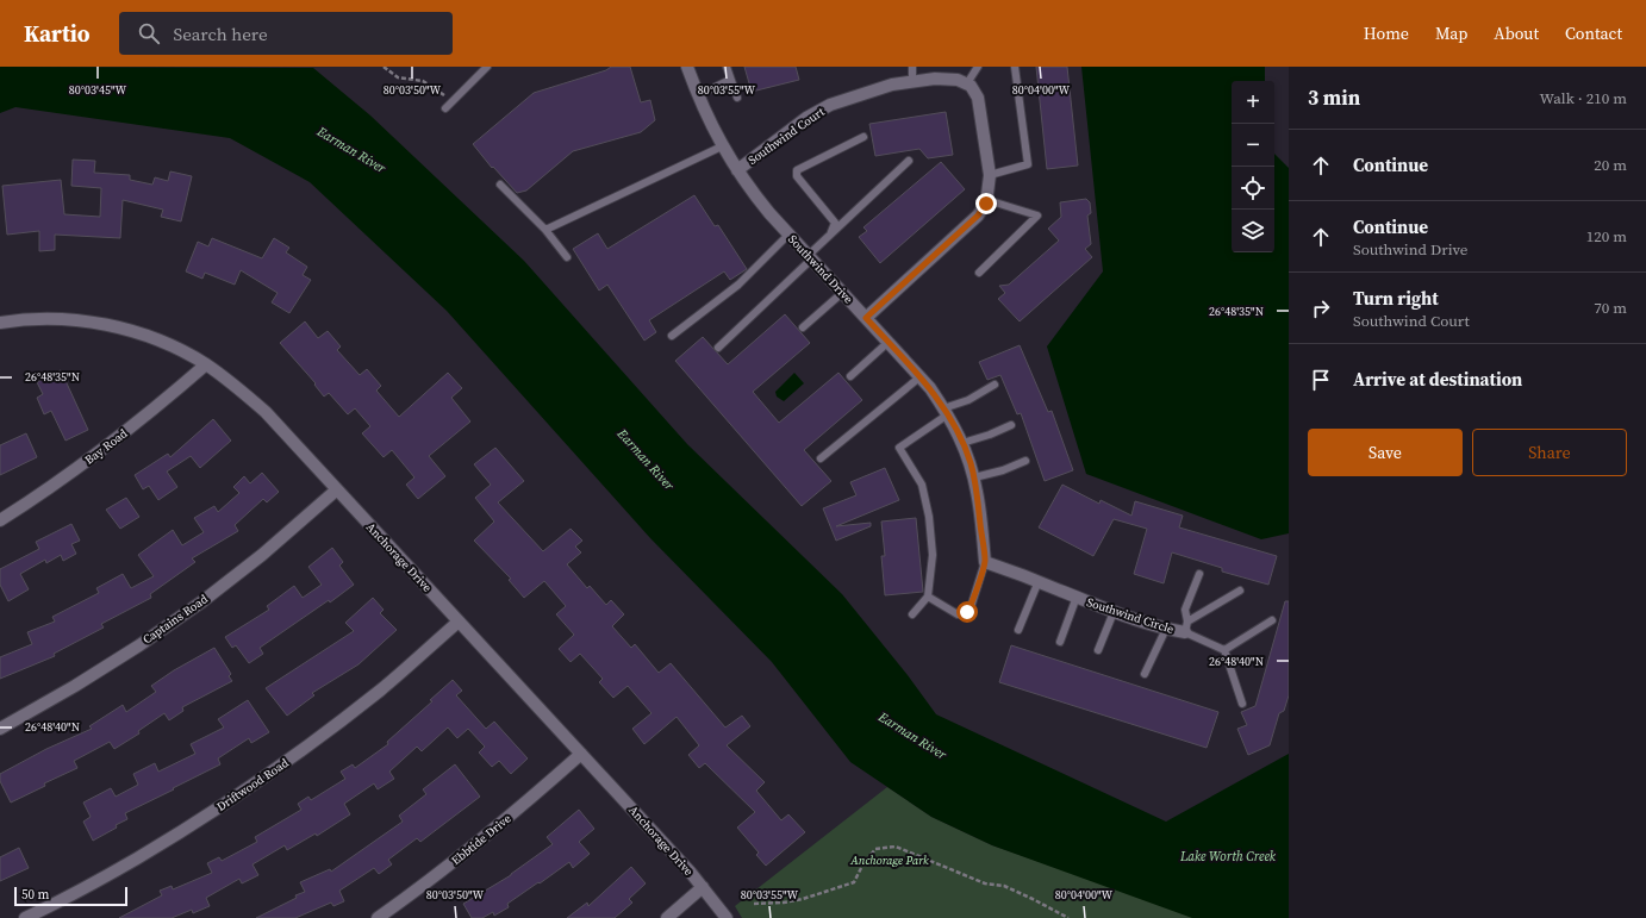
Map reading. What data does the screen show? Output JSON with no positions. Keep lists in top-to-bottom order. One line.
{"streets":{"street":["Southwind Court","Southwind Drive","Bay Road","Anchorage Drive","Southwind Circle","Captains Road","Driftwood Road","Ebbtide Drive"]},"crossings":[["Southwind Court","Southwind Drive"],["Bay Road","Anchorage Drive"],["Anchorage Drive","Captains Road"],["Anchorage Drive","Driftwood Road"],["Anchorage Drive","Ebbtide Drive"]],"water":["Earman River","Lake Worth Creek"],"parks":["Anchorage Park"],"scale_bar":"50 m","page":{"header":"Kartio","search":"Search here","nav":["Home","Map","About","Contact"],"heading":["3 min","Walk · 210 m"],"map_buttons":["+","−"],"list":[["Continue","20 m"],["Continue","Southwind Drive","120 m"],["Turn right","Southwind Court","70 m"],"Arrive at destination"],"buttons":["Save","Share"],"scale":"50 m"},"coordinates":["80°03'45\"W","80°03'50\"W","80°03'55\"W","80°04'00\"W","26°48'35\"N","26°48'40\"N"]}
